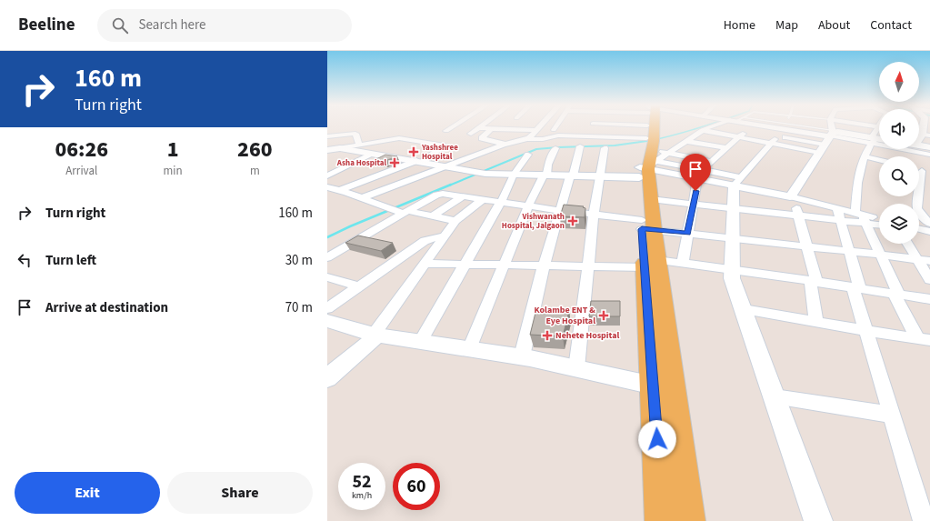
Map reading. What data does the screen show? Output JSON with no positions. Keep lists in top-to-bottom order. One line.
{"places":{"health":["Yashshree Hospital","Asha Hospital","Vishwanath Hospital, Jalgaon","Kolambe ENT & Eye Hospital","Nehete Hospital"]},"north":"top","page":{"header":"Beeline","search":"Search here","nav":["Home","Map","About","Contact"],"turn":["160 m","Turn right"],"eta":["06:26","Arrival","1","min","260","m"],"list":[{"name":"Turn right","value":"160 m"},{"name":"Turn left","value":"30 m"},{"name":"Arrive at destination","value":"70 m"}],"speed":"52 km/h","limit":"60","buttons":["Exit","Share"]}}
